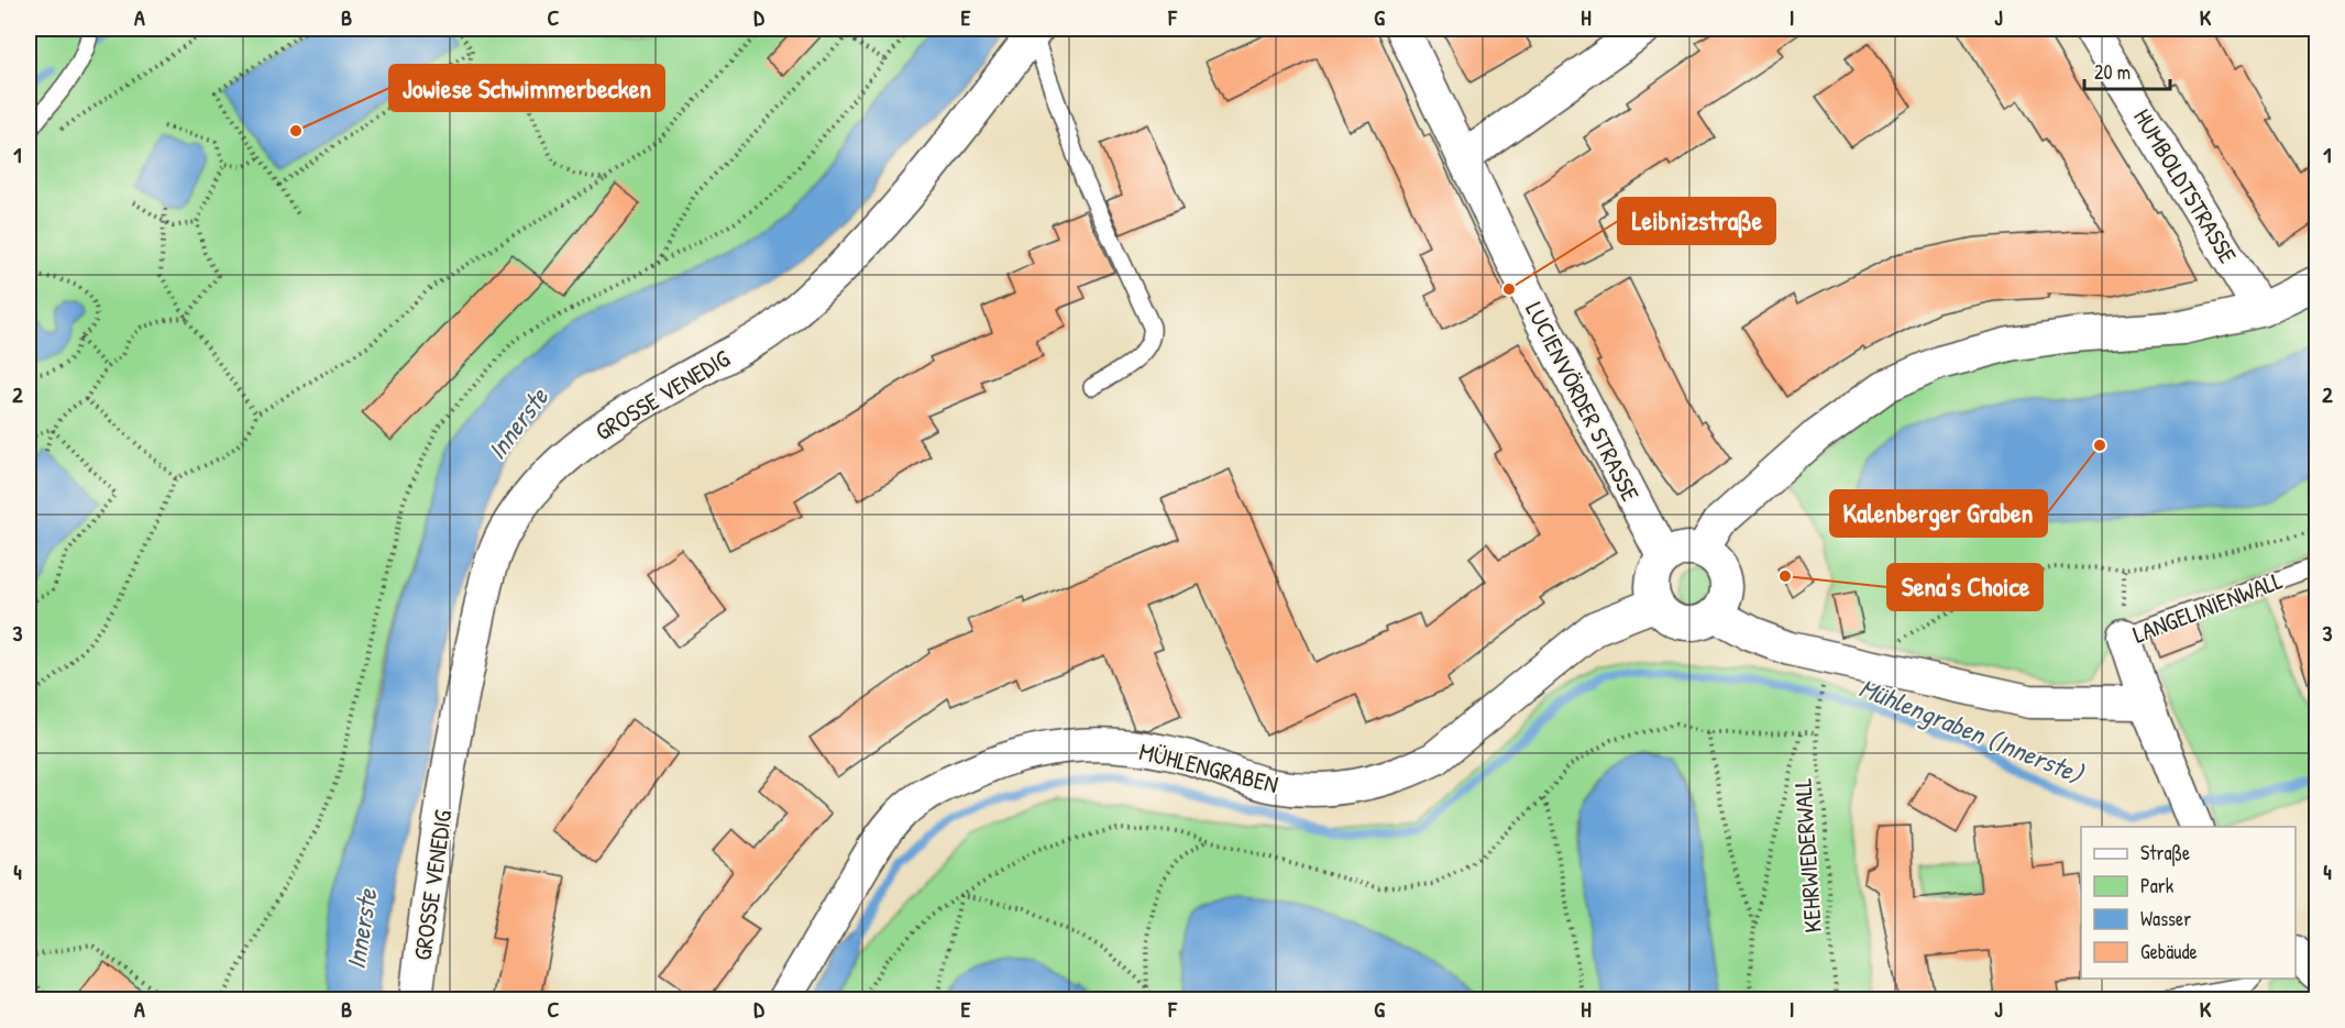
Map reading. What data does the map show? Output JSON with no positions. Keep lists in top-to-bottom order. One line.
{"streets":{"street":["HUMBOLDTSTRASSE","GROSSE VENEDIG","LUCIENVÖRDER STRASSE","LANGELINIENWALL","MÜHLENGRABEN"],"path":["KEHRWIEDERWALL"]},"crossings":[["LUCIENVÖRDER STRASSE","MÜHLENGRABEN"]],"water":["Innerste","Mühlengraben (Innerste)"],"places":["Jowiese Schwimmerbecken","Leibnizstraße","Kalenberger Graben","Sena's Choice"],"legend":["Straße","Park","Wasser","Gebäude"],"scale_bar":"20 m","grid":{"columns":["A","B","C","D","E","F","G","H","I","J","K"],"rows":["1","2","3","4"]}}
